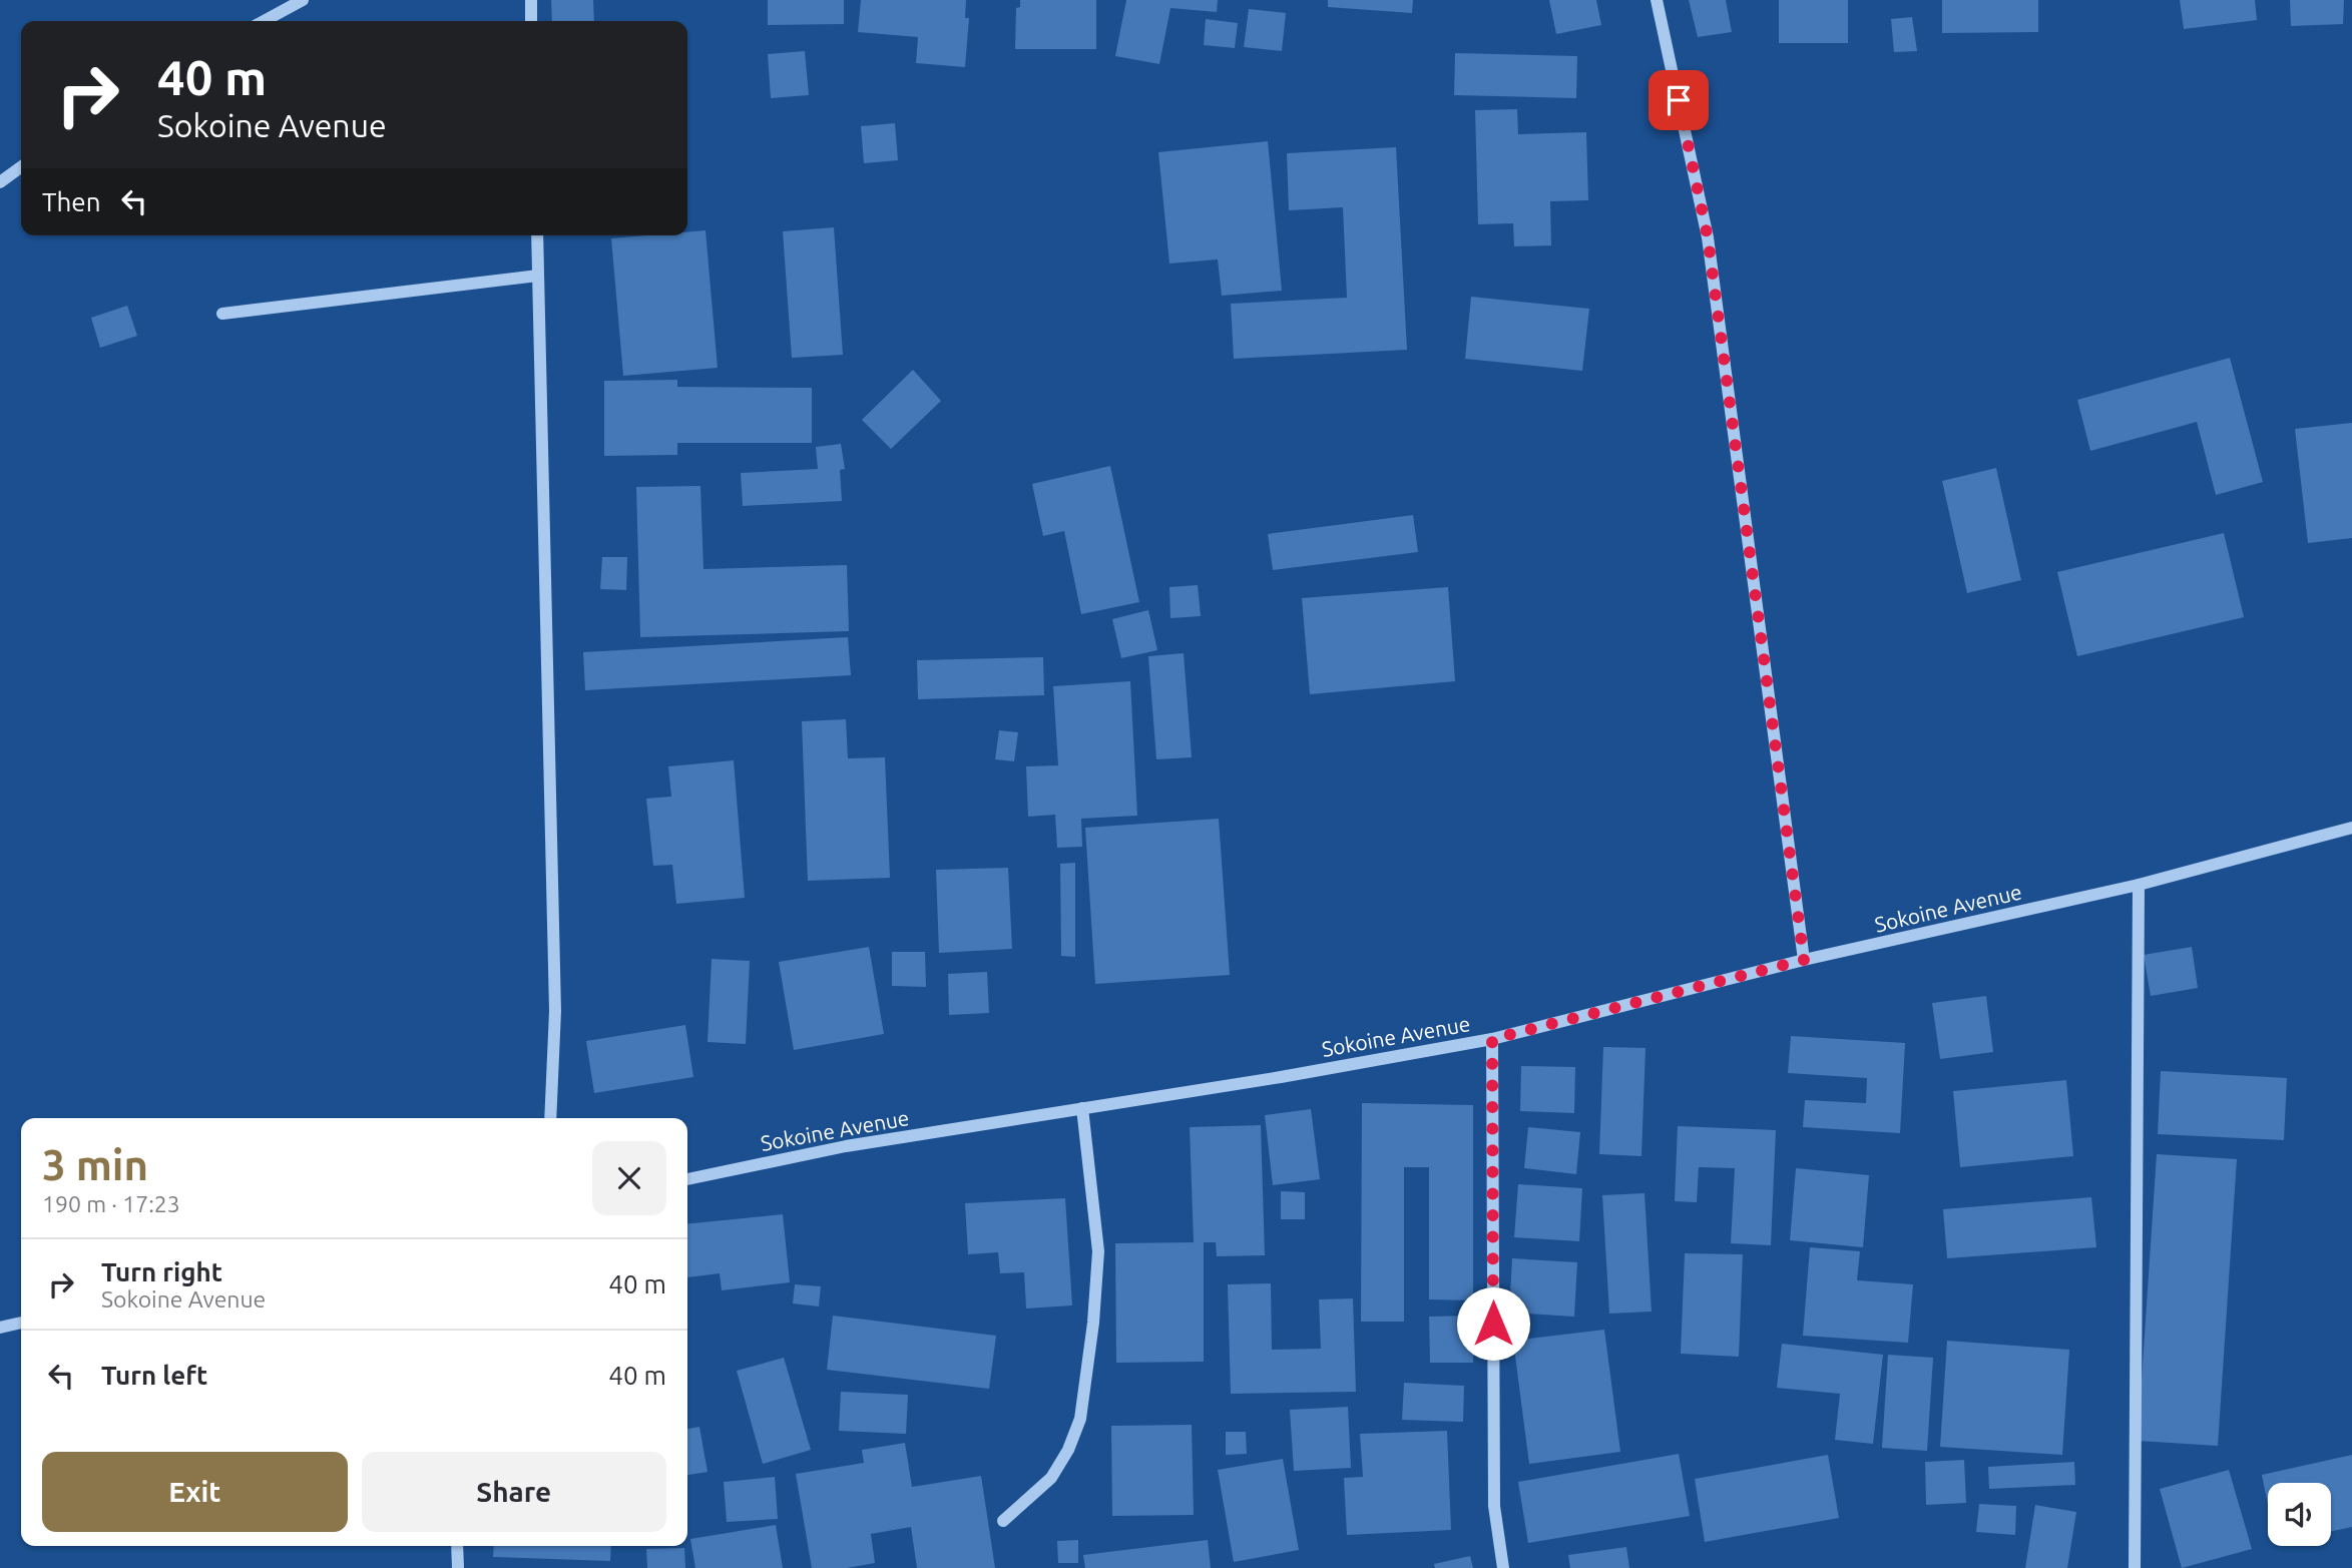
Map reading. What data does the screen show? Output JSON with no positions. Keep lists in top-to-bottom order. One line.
{"streets":{"street":["Sokoine Avenue"]},"page":{"turn":["40 m","Sokoine Avenue"],"then":"Then","heading":["3 min","190 m · 17:23"],"list":[{"name":"Turn right","note":"Sokoine Avenue","value":"40 m"},{"name":"Turn left","value":"40 m"}],"buttons":["Exit","Share"]}}
